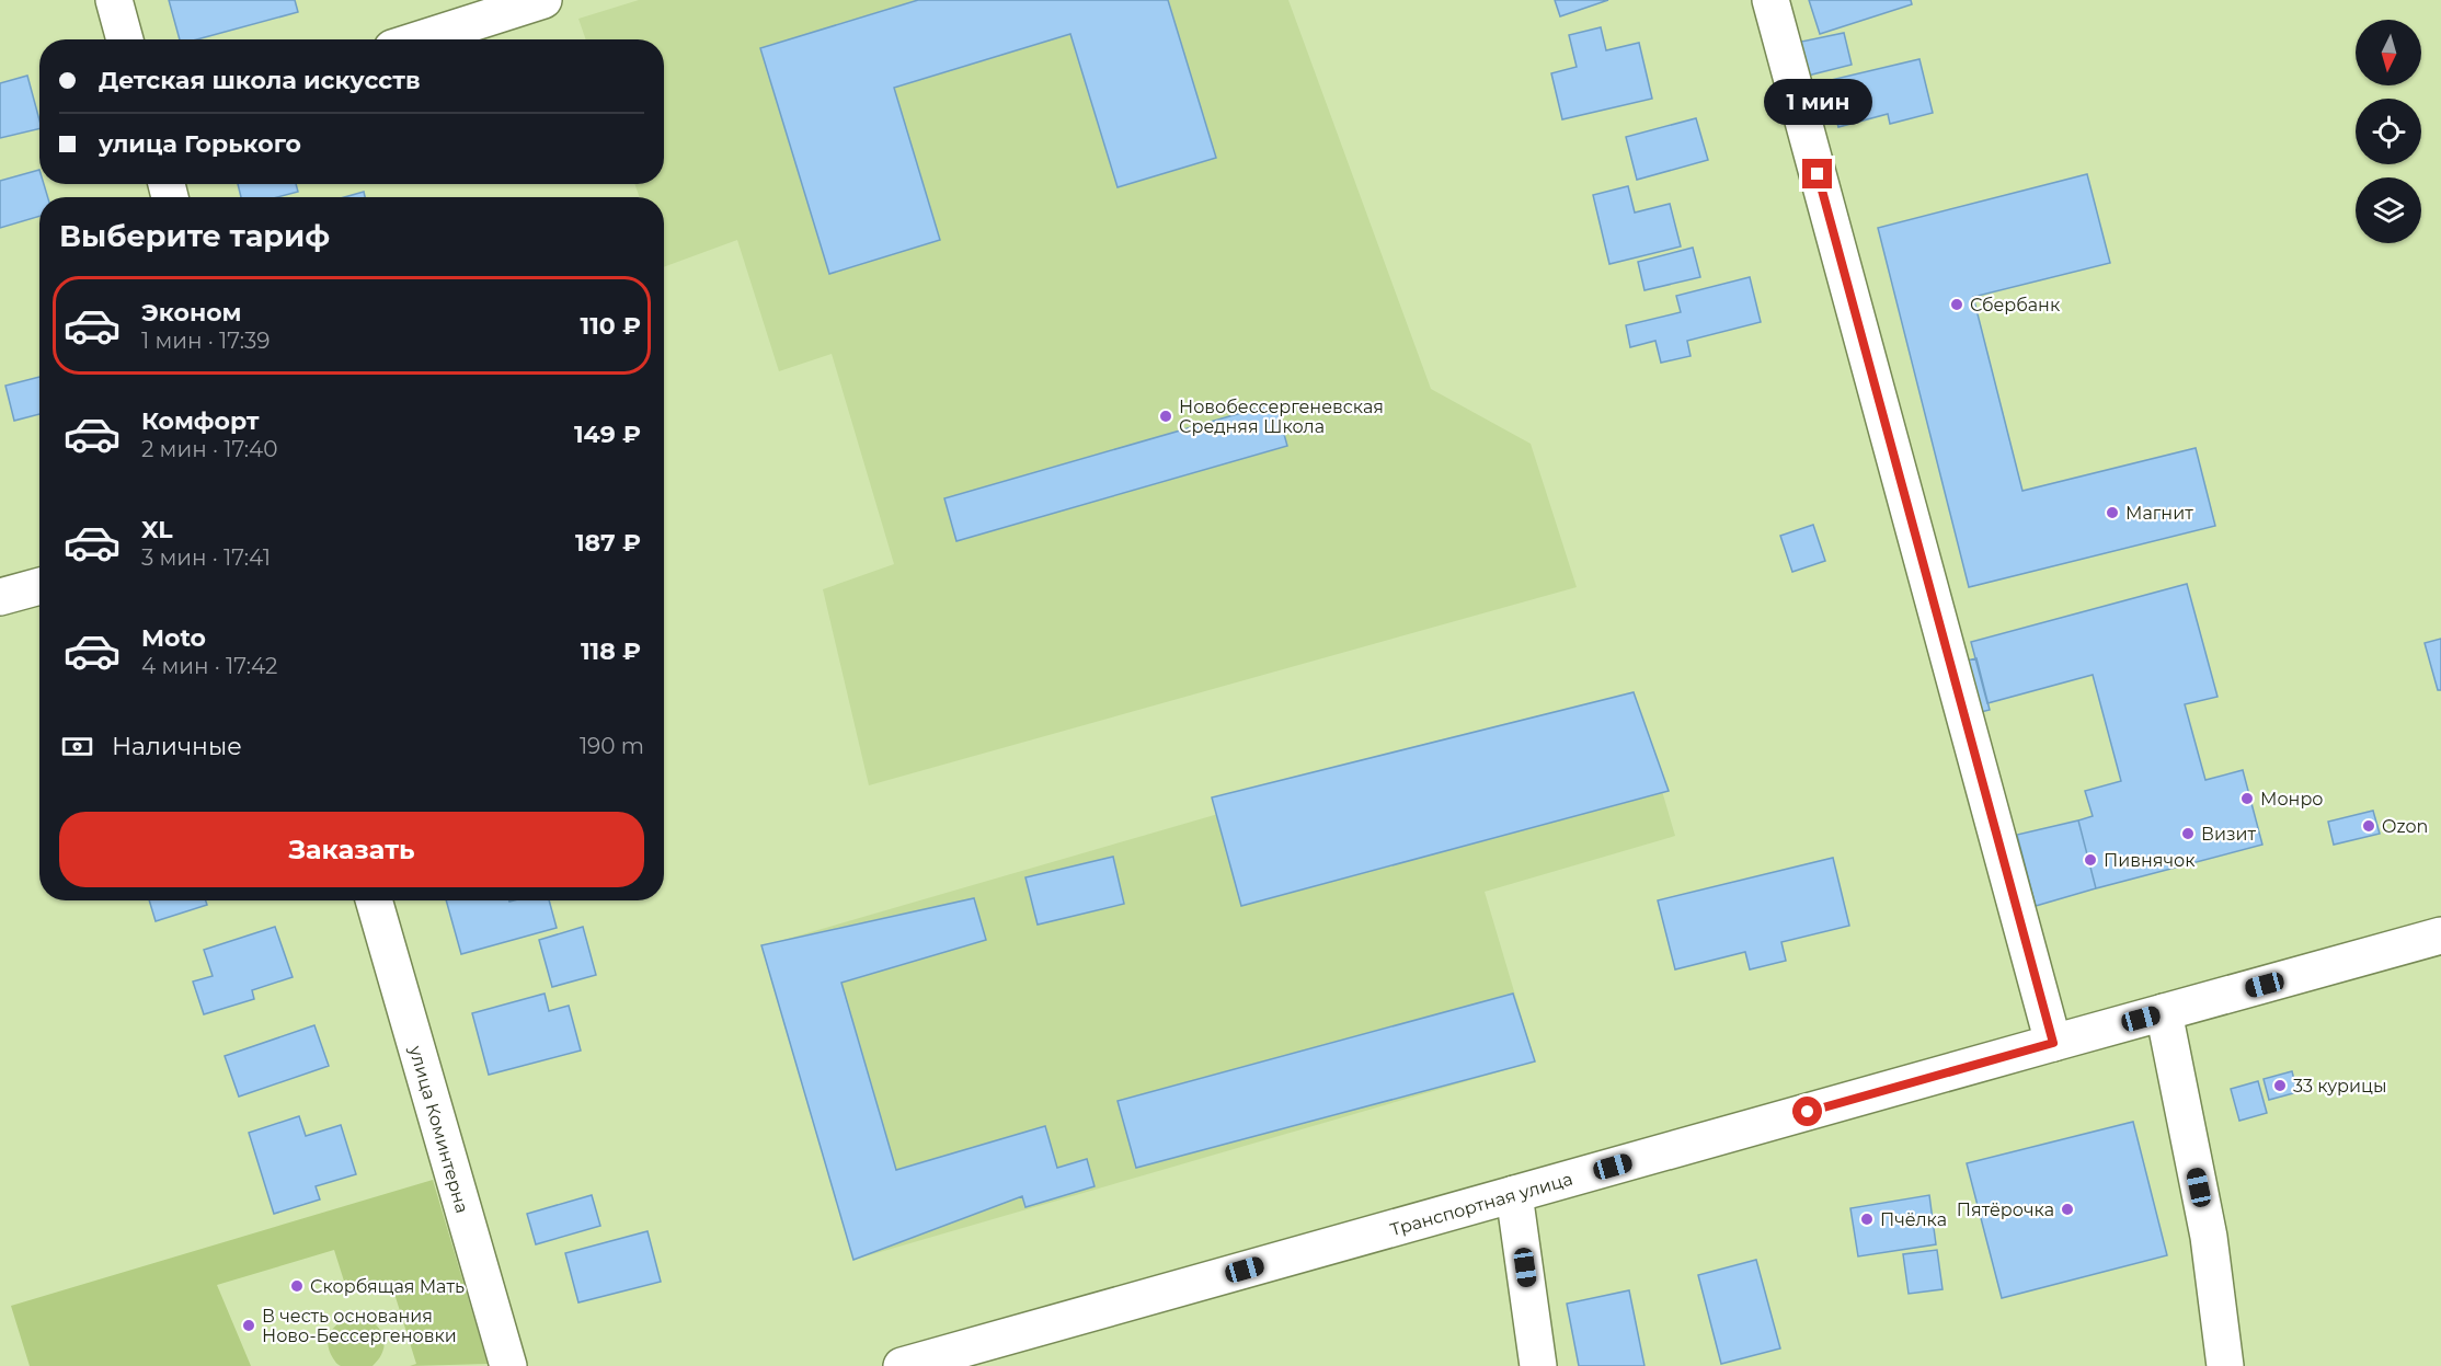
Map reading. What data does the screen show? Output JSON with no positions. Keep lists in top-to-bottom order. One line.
{"streets":{"street":["улица Коминтерна","Транспортная улица"]},"places":["Сбербанк","Новобессергеневская Средняя Школа","Магнит","Монро","Ozon","Визит","Пивнячок","33 курицы","Пятёрочка","Пчёлка","Скорбящая Мать","В честь основания Ново-Бессергеновки"],"north":"bottom","page":{"banner":["Детская школа искусств","улица Горького"],"bubble":"1 мин","heading":"Выберите тариф","list":[{"name":"Эконом","note":"1 мин · 17:39","value":"110 ₽"},{"name":"Комфорт","note":"2 мин · 17:40","value":"149 ₽"},{"name":"XL","note":"3 мин · 17:41","value":"187 ₽"},{"name":"Moto","note":"4 мин · 17:42","value":"118 ₽"}],"pay":["Наличные","190 m"],"buttons":"Заказать"}}
